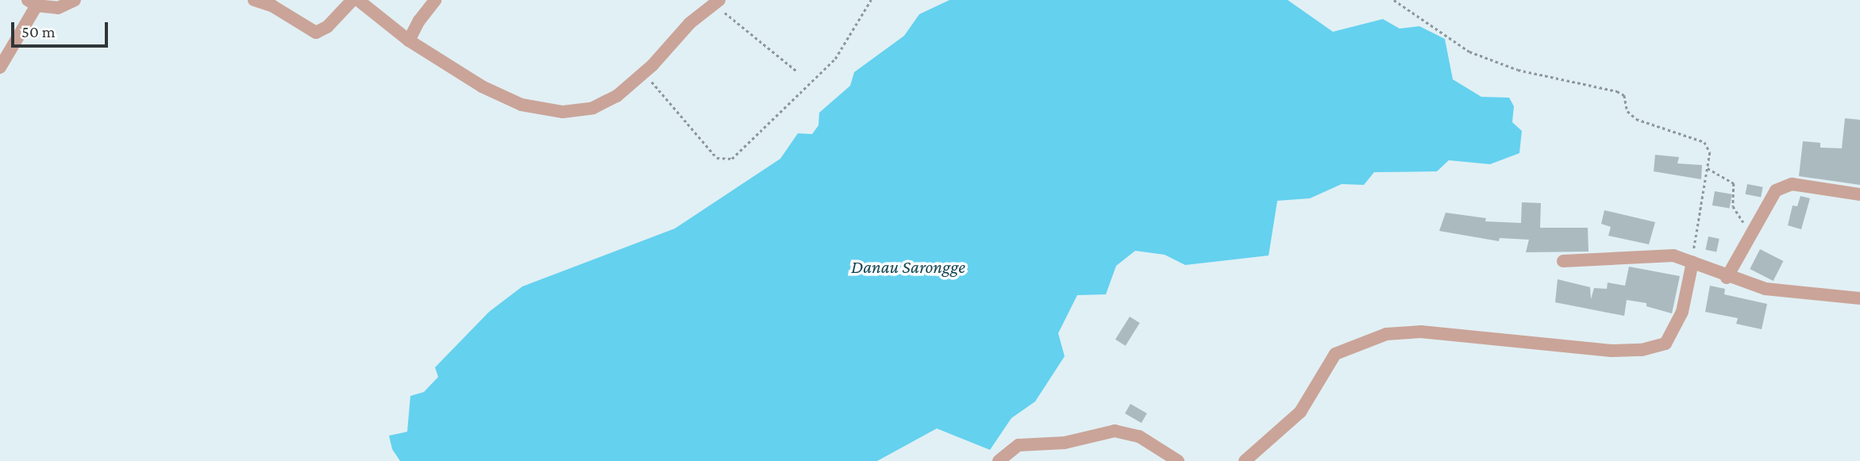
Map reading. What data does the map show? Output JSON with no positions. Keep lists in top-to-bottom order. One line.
{"water":["Danau Sarongge"],"scale_bar":"50 m"}
